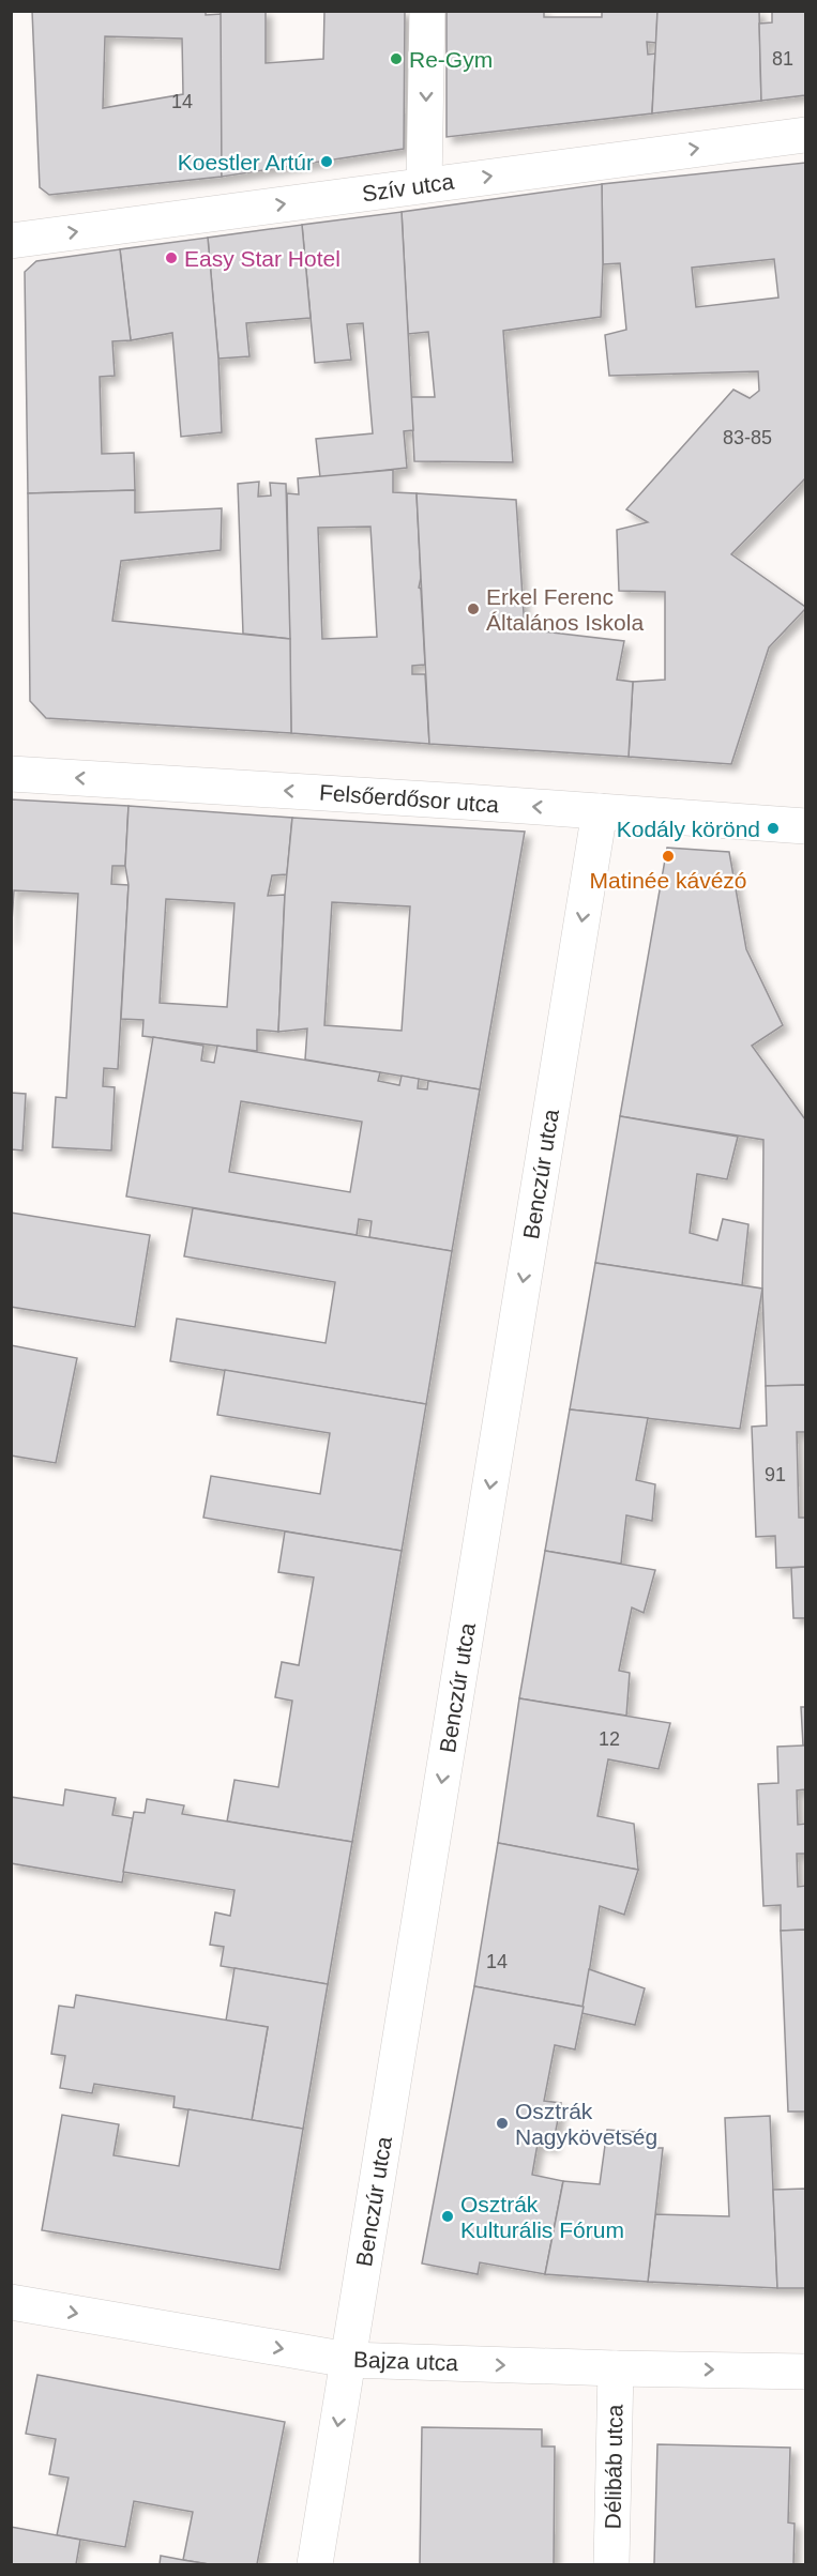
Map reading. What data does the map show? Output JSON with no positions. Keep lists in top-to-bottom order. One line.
{"streets":{"street":["Szív utca","Felsőerdősor utca","Benczúr utca","Bajza utca","Délibáb utca"]},"crossings":[["Felsőerdősor utca","Benczúr utca"],["Benczúr utca","Bajza utca"],["Bajza utca","Délibáb utca"]],"one_way":["Szív utca","Felsőerdősor utca","Benczúr utca","Bajza utca"],"places":["Re-Gym","Koestler Artúr","Easy Star Hotel","Erkel Ferenc Általános Iskola","Kodály körönd","Matinée kávézó","Osztrák Nagykövetség","Osztrák Kulturális Fórum"],"house_numbers":["81","14","83-85","91","12","14"]}
